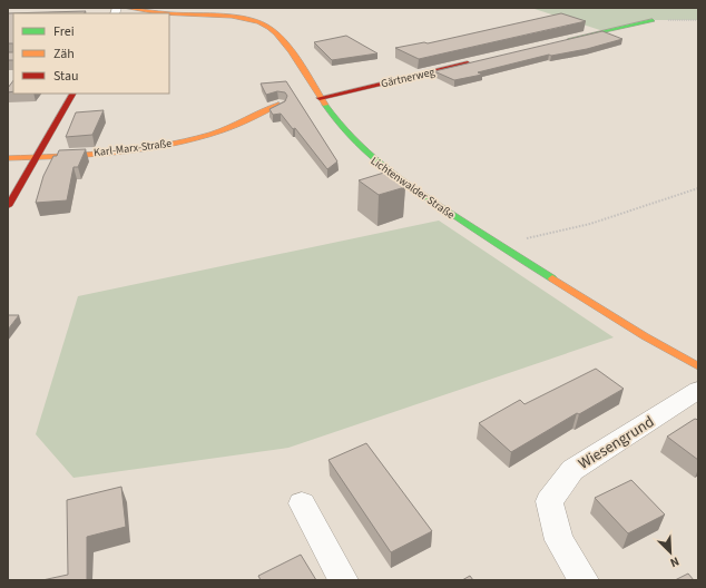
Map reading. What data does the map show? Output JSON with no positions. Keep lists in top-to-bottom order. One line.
{"streets":{"main road":["Gärtnerweg","Karl-Marx-Straße","Lichtenwalder Straße"],"street":["Wiesengrund"]},"crossings":[["Gärtnerweg","Lichtenwalder Straße"]],"legend":["Frei","Zäh","Stau"],"north":"bottom right"}
